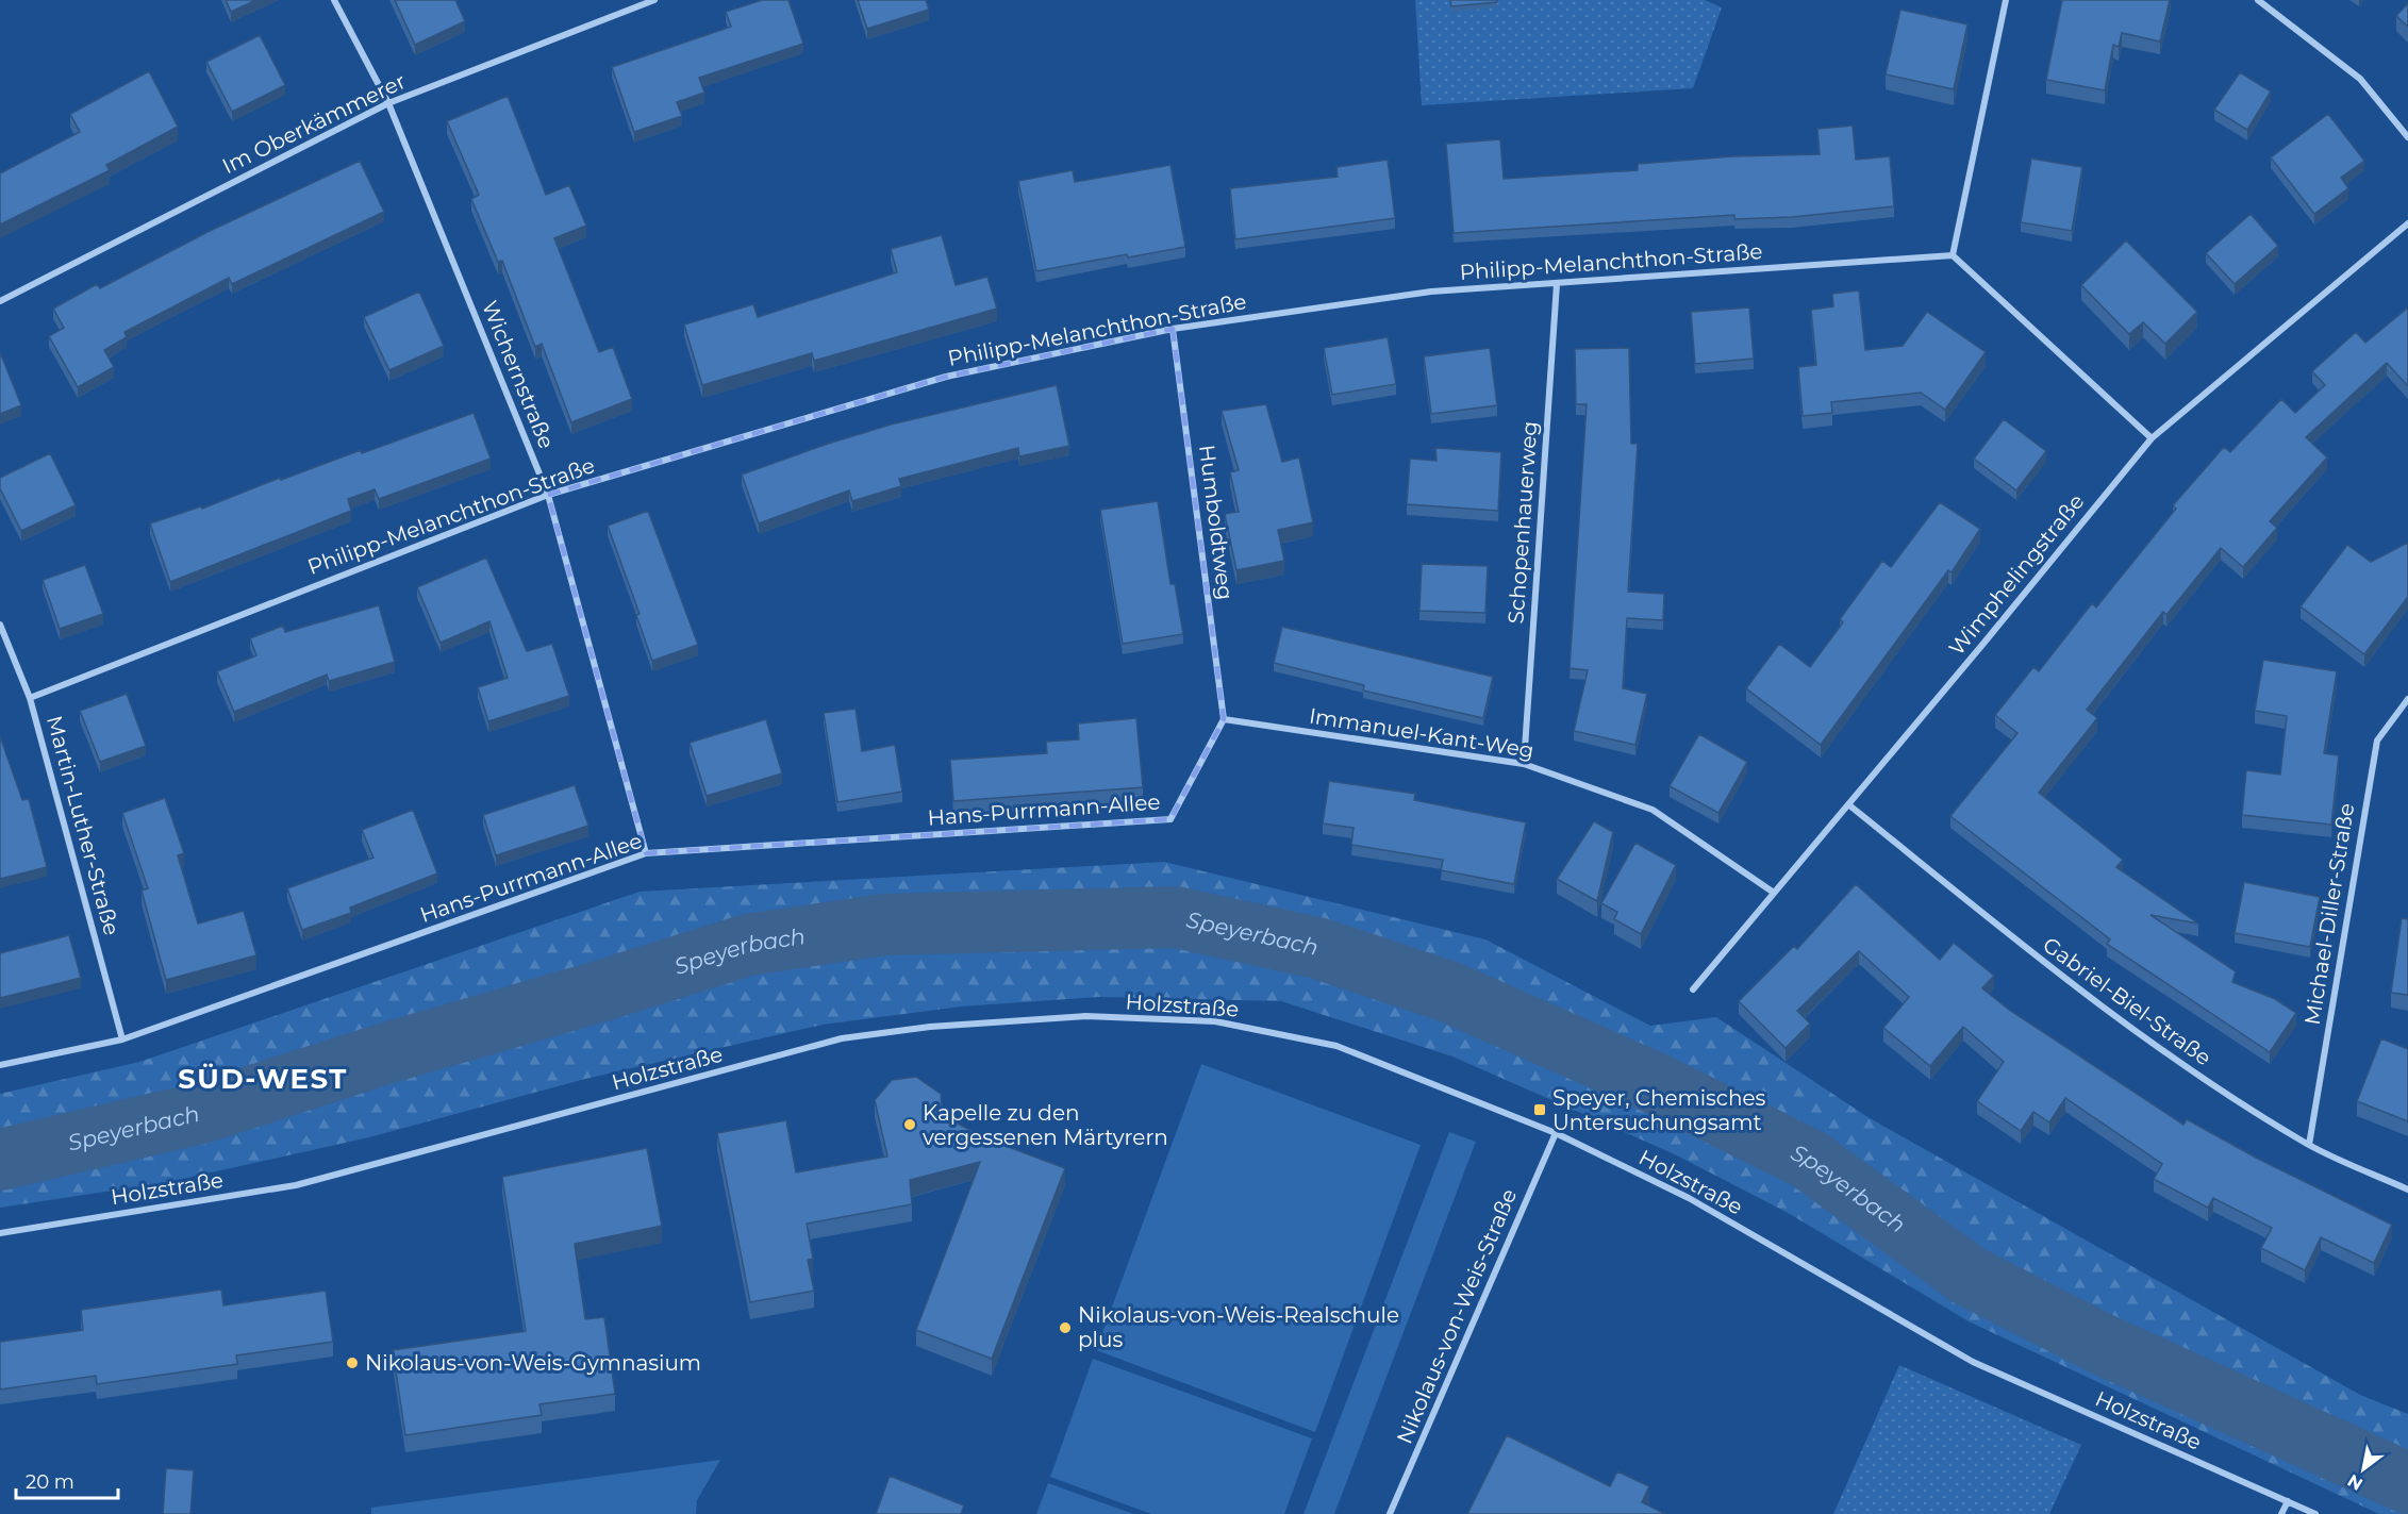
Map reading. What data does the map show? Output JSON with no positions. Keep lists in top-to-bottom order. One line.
{"streets":{"street":["Im Oberkämmerer","Philipp-Melanchthon-Straße","Wichernstraße","Humboldtweg","Schopenhauerweg","Wimphelingstraße","Immanuel-Kant-Weg","Hans-Purrmann-Allee","Martin-Luther-Straße","Michael-Diller-Straße","Gabriel-Biel-Straße","Holzstraße","Nikolaus-von-Weis-Straße"]},"crossings":[["Im Oberkämmerer","Wichernstraße"],["Philipp-Melanchthon-Straße","Wichernstraße"],["Philipp-Melanchthon-Straße","Humboldtweg"],["Philipp-Melanchthon-Straße","Schopenhauerweg"],["Philipp-Melanchthon-Straße","Martin-Luther-Straße"],["Wichernstraße","Hans-Purrmann-Allee"],["Humboldtweg","Immanuel-Kant-Weg"],["Humboldtweg","Hans-Purrmann-Allee"],["Schopenhauerweg","Immanuel-Kant-Weg"],["Wimphelingstraße","Immanuel-Kant-Weg"],["Wimphelingstraße","Gabriel-Biel-Straße"],["Immanuel-Kant-Weg","Hans-Purrmann-Allee"],["Hans-Purrmann-Allee","Martin-Luther-Straße"],["Michael-Diller-Straße","Gabriel-Biel-Straße"],["Holzstraße","Nikolaus-von-Weis-Straße"]],"districts":["SÜD-WEST"],"water":["Speyerbach"],"places":{"transit":["Speyer, Chemisches Untersuchungsamt"],"other":["Kapelle zu den vergessenen Märtyrern","Nikolaus-von-Weis-Realschule plus","Nikolaus-von-Weis-Gymnasium"]},"scale_bar":"20 m","north":"bottom left"}
